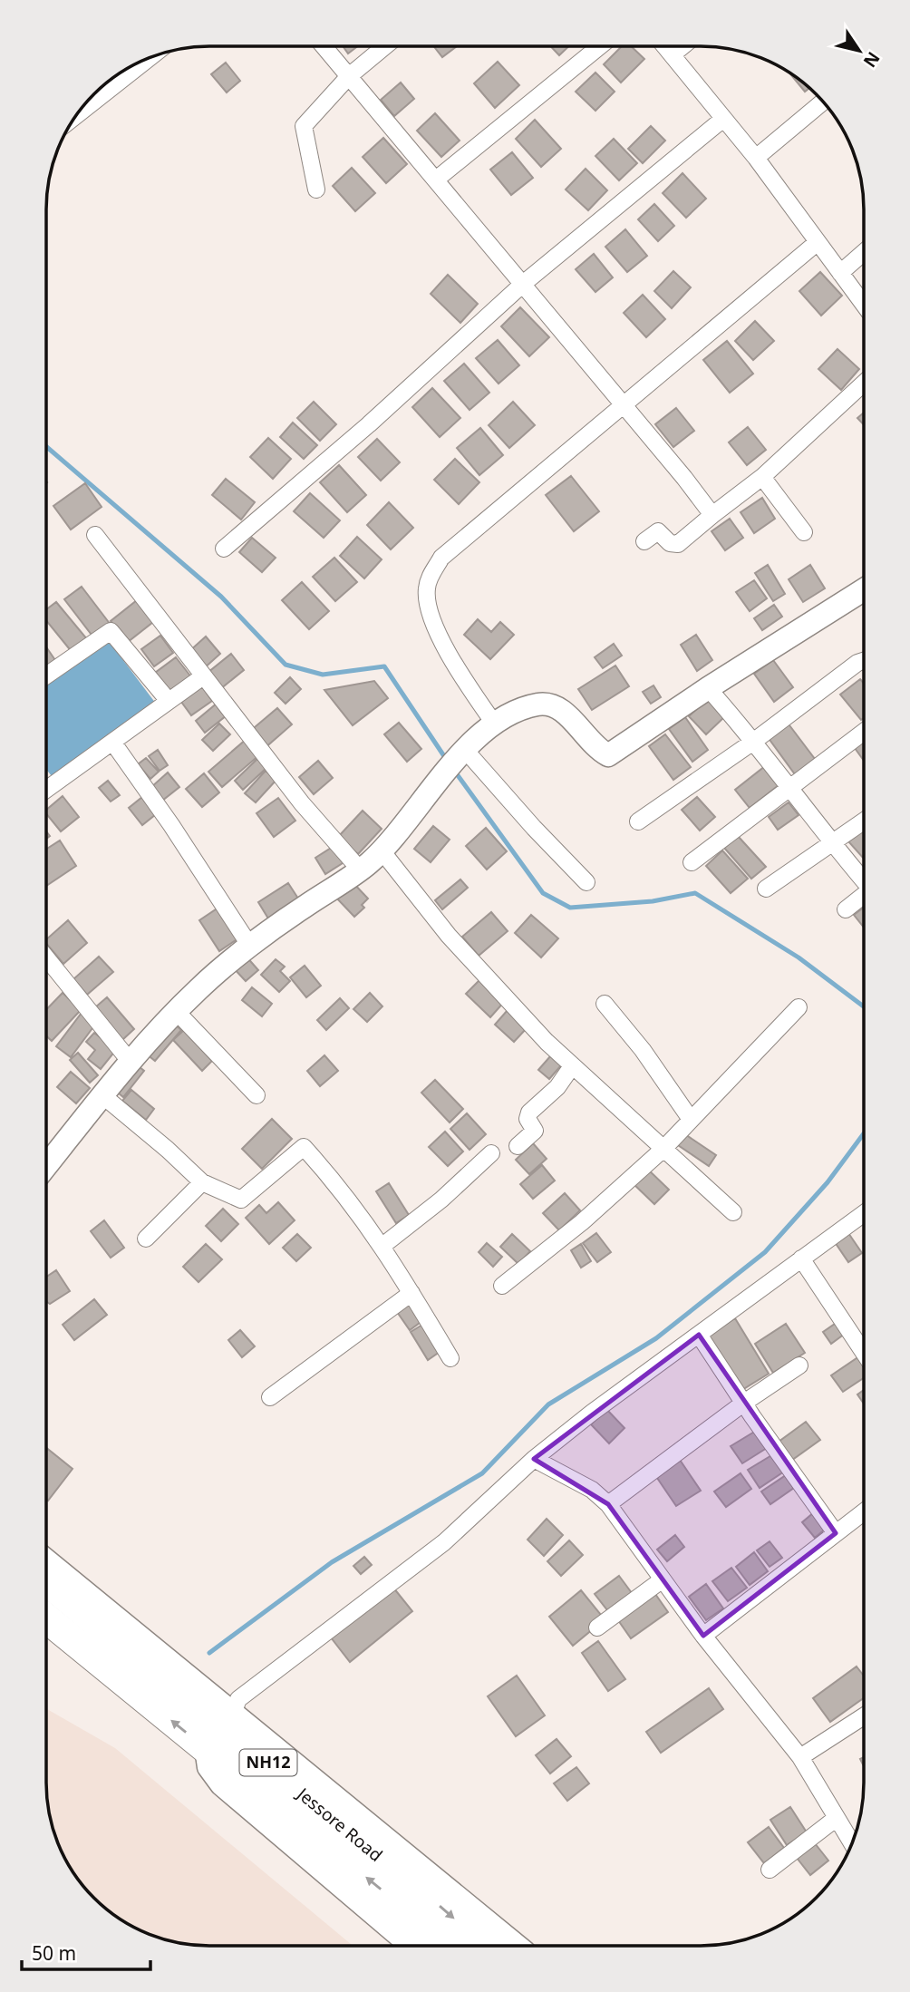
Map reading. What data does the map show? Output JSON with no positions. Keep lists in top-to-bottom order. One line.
{"streets":{"highway":["NH12","Jessore Road"]},"scale_bar":"50 m","north":"bottom right"}
